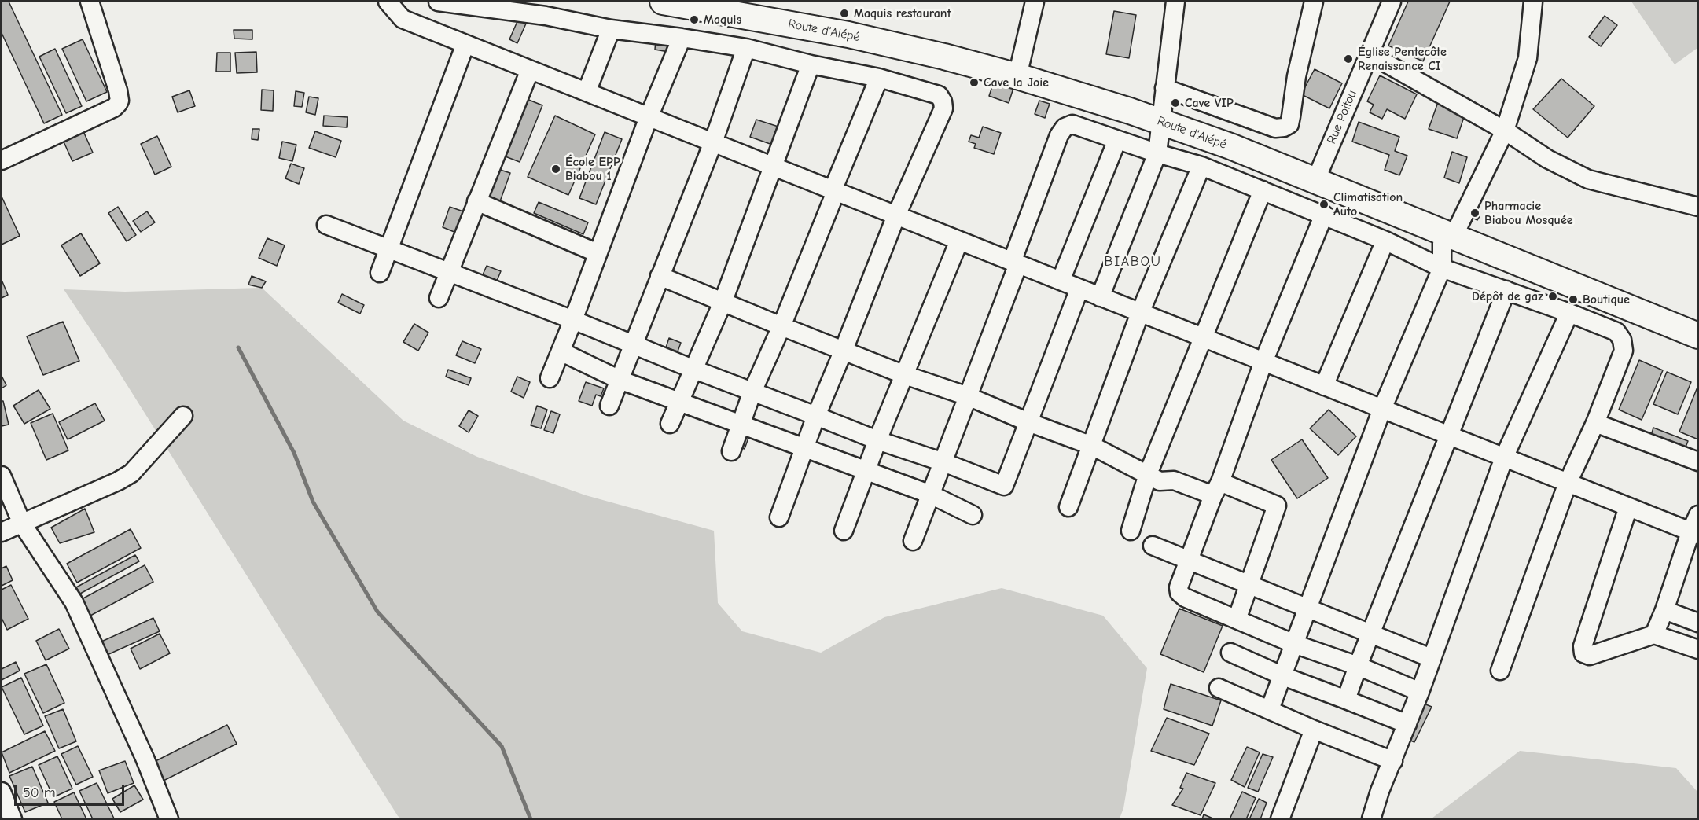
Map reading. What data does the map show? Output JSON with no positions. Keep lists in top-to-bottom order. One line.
{"streets":{"main road":["Route d'Alépé"],"street":["Rue Poitou"]},"crossings":[["Route d'Alépé","Rue Poitou"]],"districts":["BIABOU"],"places":["Maquis restaurant","Maquis","Église Pentecôte Renaissance CI","Cave la Joie","Cave VIP","École EPP Biabou 1","Climatisation Auto","Pharmacie Biabou Mosquée","Dépôt de gaz","Boutique"],"scale_bar":"50 m"}
